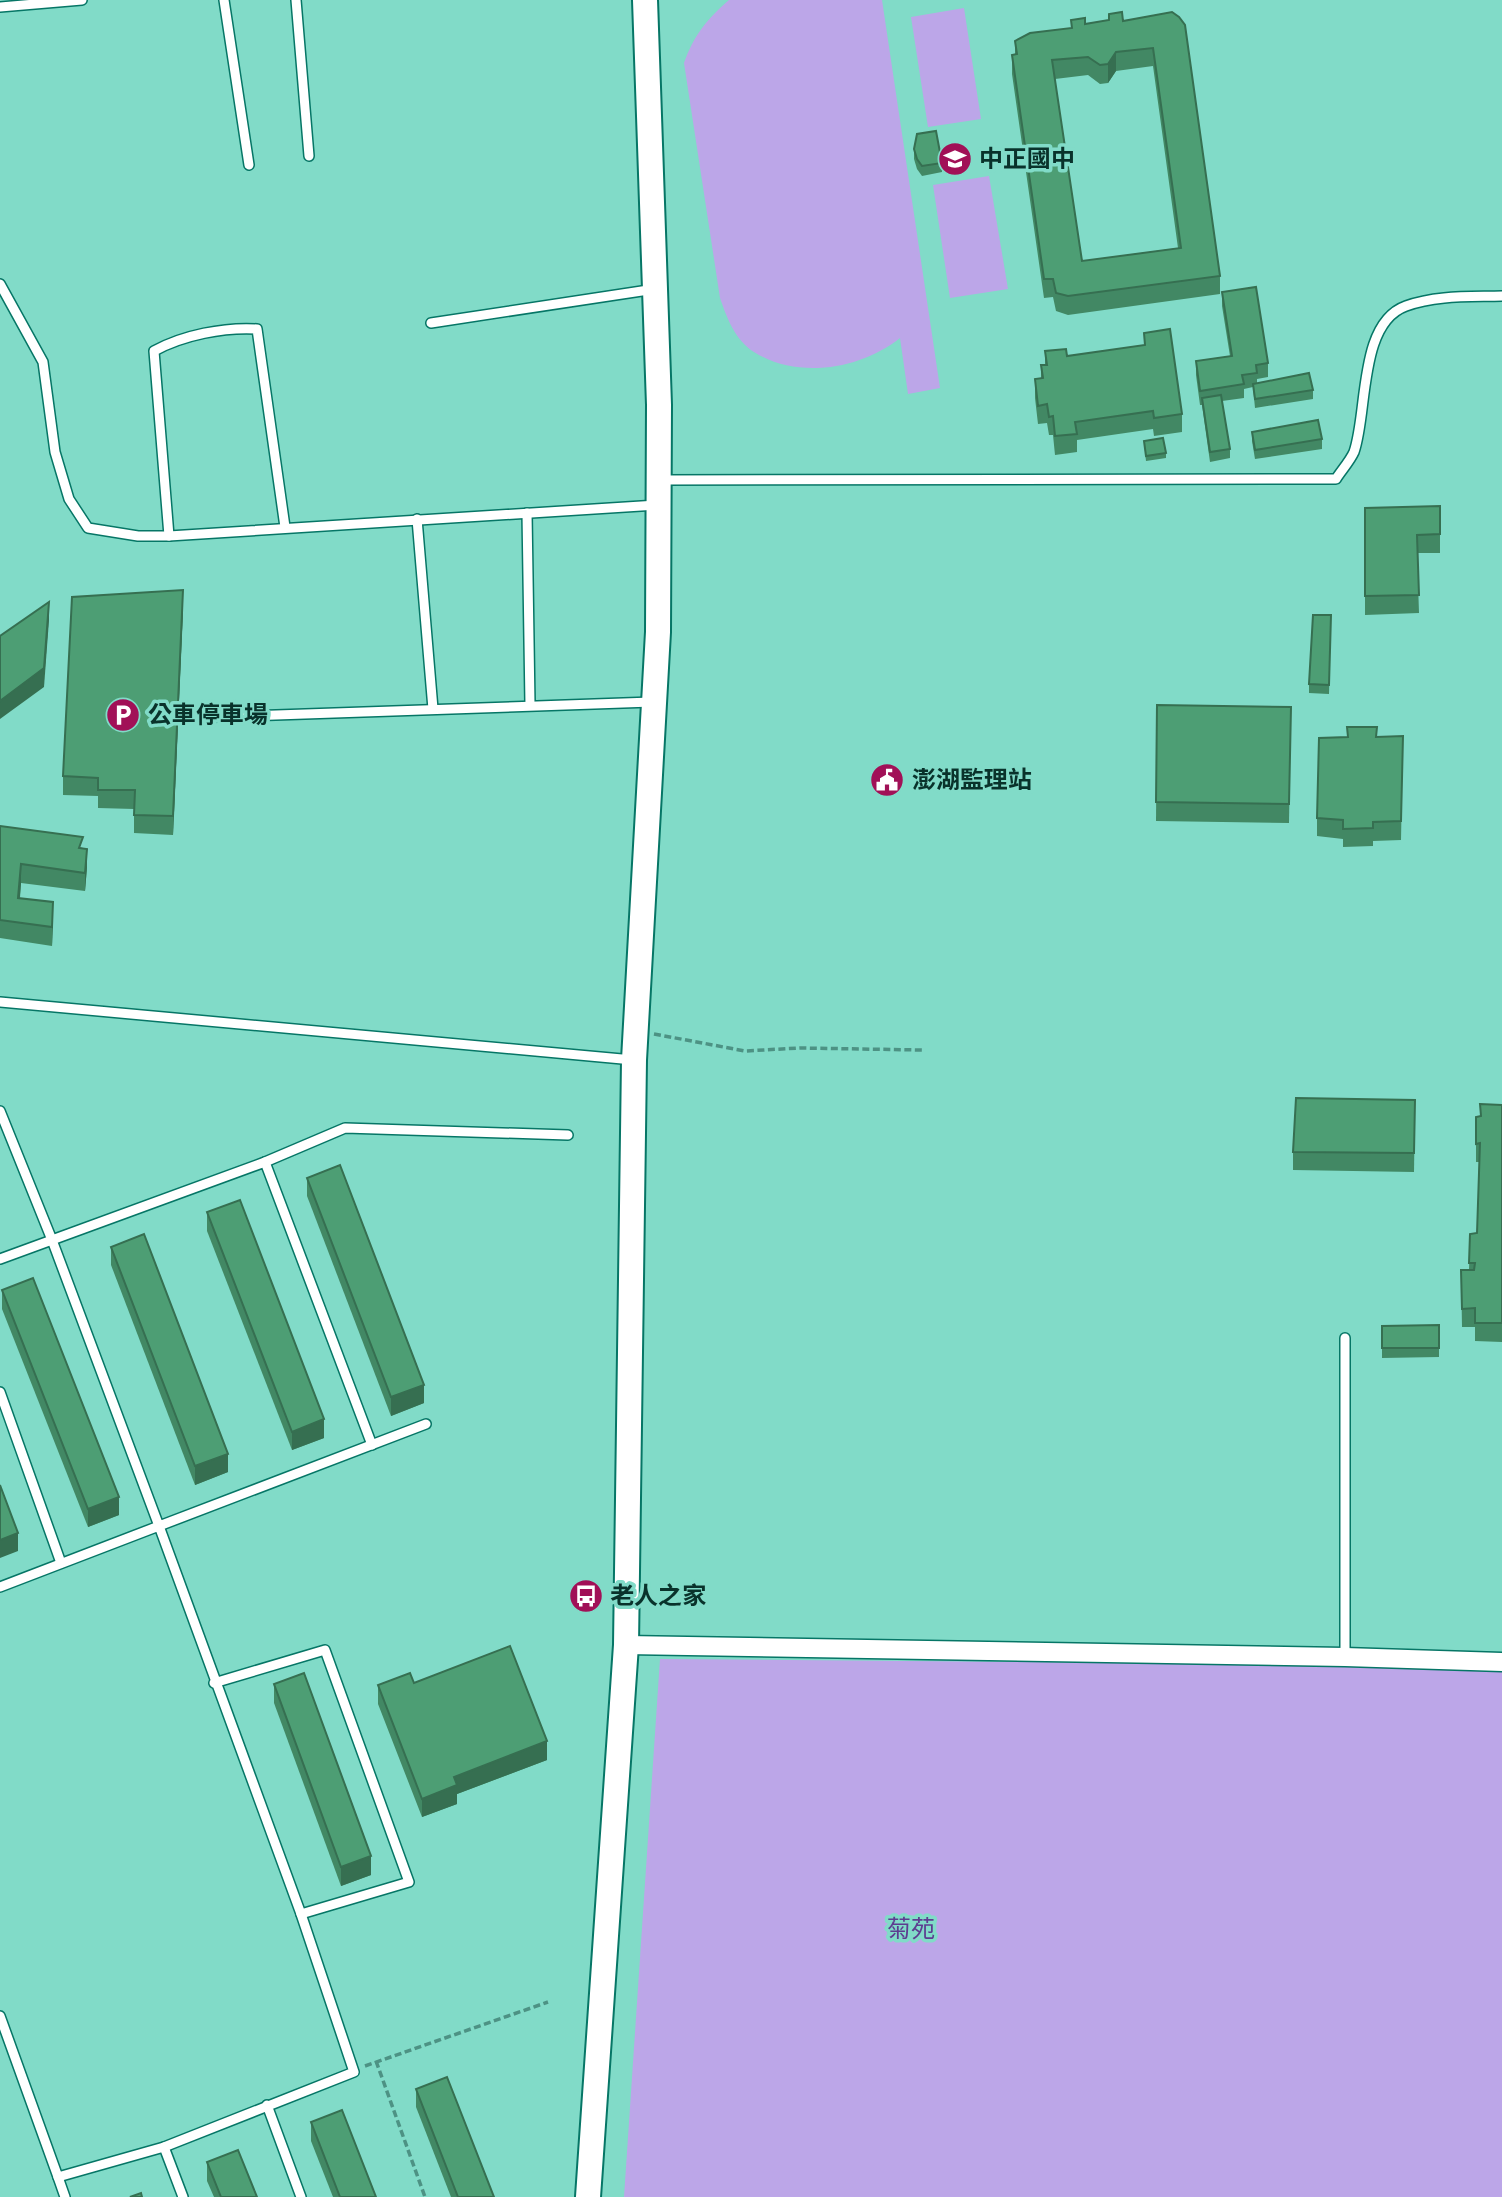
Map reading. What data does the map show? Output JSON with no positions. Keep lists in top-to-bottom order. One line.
{"parks":["菊苑"],"places":{"school or university":["中正國中"],"parking":["公車停車場"],"public building":["澎湖監理站"],"bus stop":["老人之家"]}}
